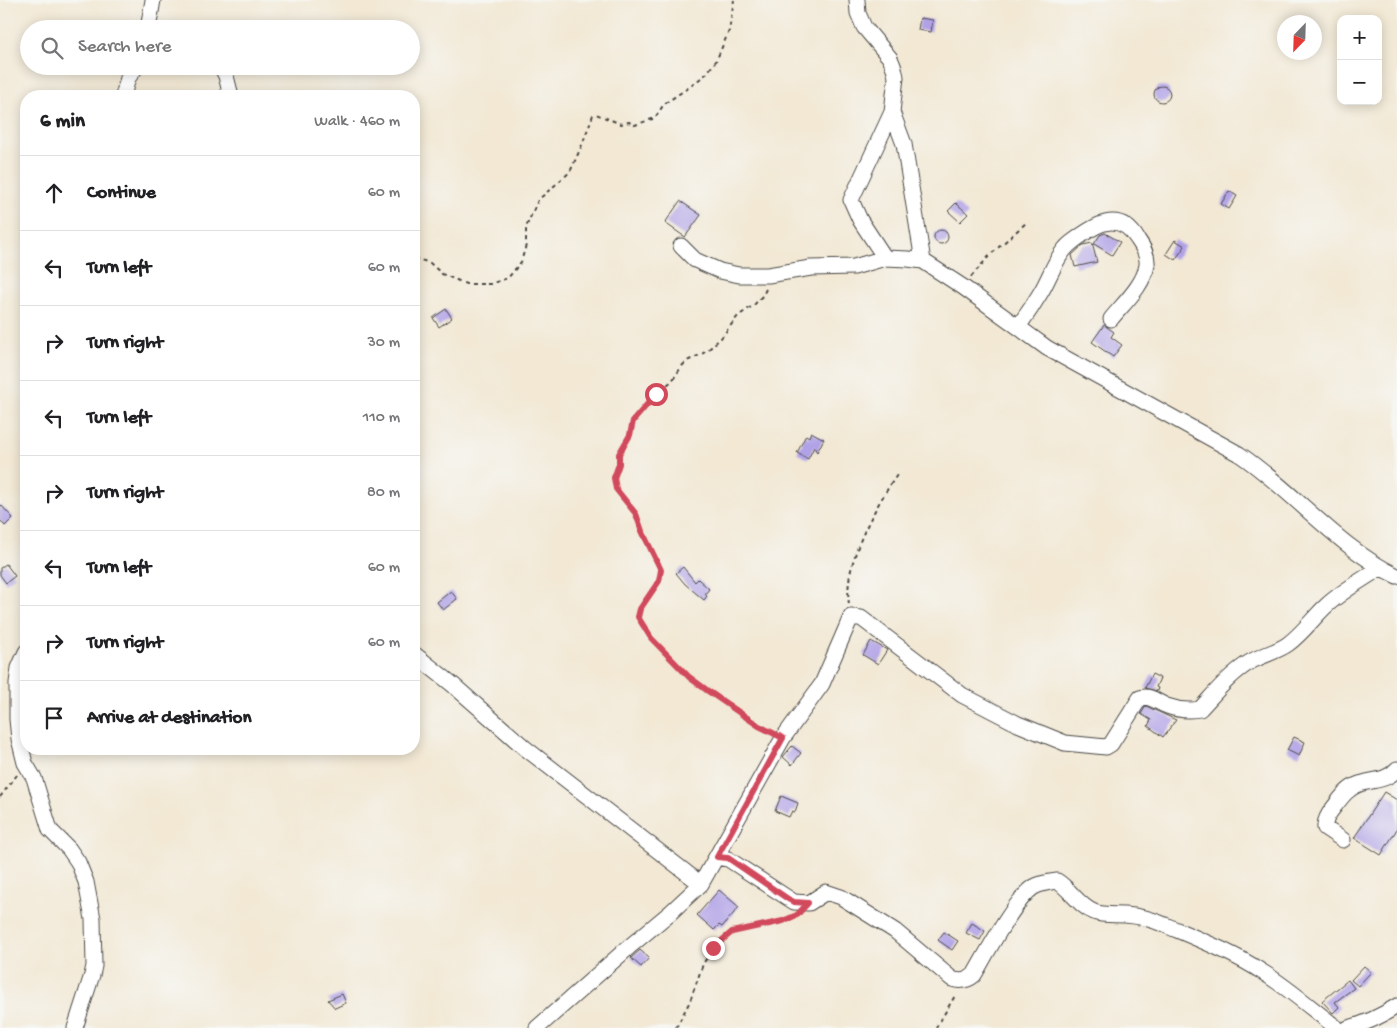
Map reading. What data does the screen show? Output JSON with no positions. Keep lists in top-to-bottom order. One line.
{"north":"bottom left","page":{"map_buttons":["+","−"],"search":"Search here","heading":["6 min","Walk · 460 m"],"list":[["Continue","60 m"],["Turn left","60 m"],["Turn right","30 m"],["Turn left","110 m"],["Turn right","80 m"],["Turn left","60 m"],["Turn right","60 m"],"Arrive at destination"]}}
